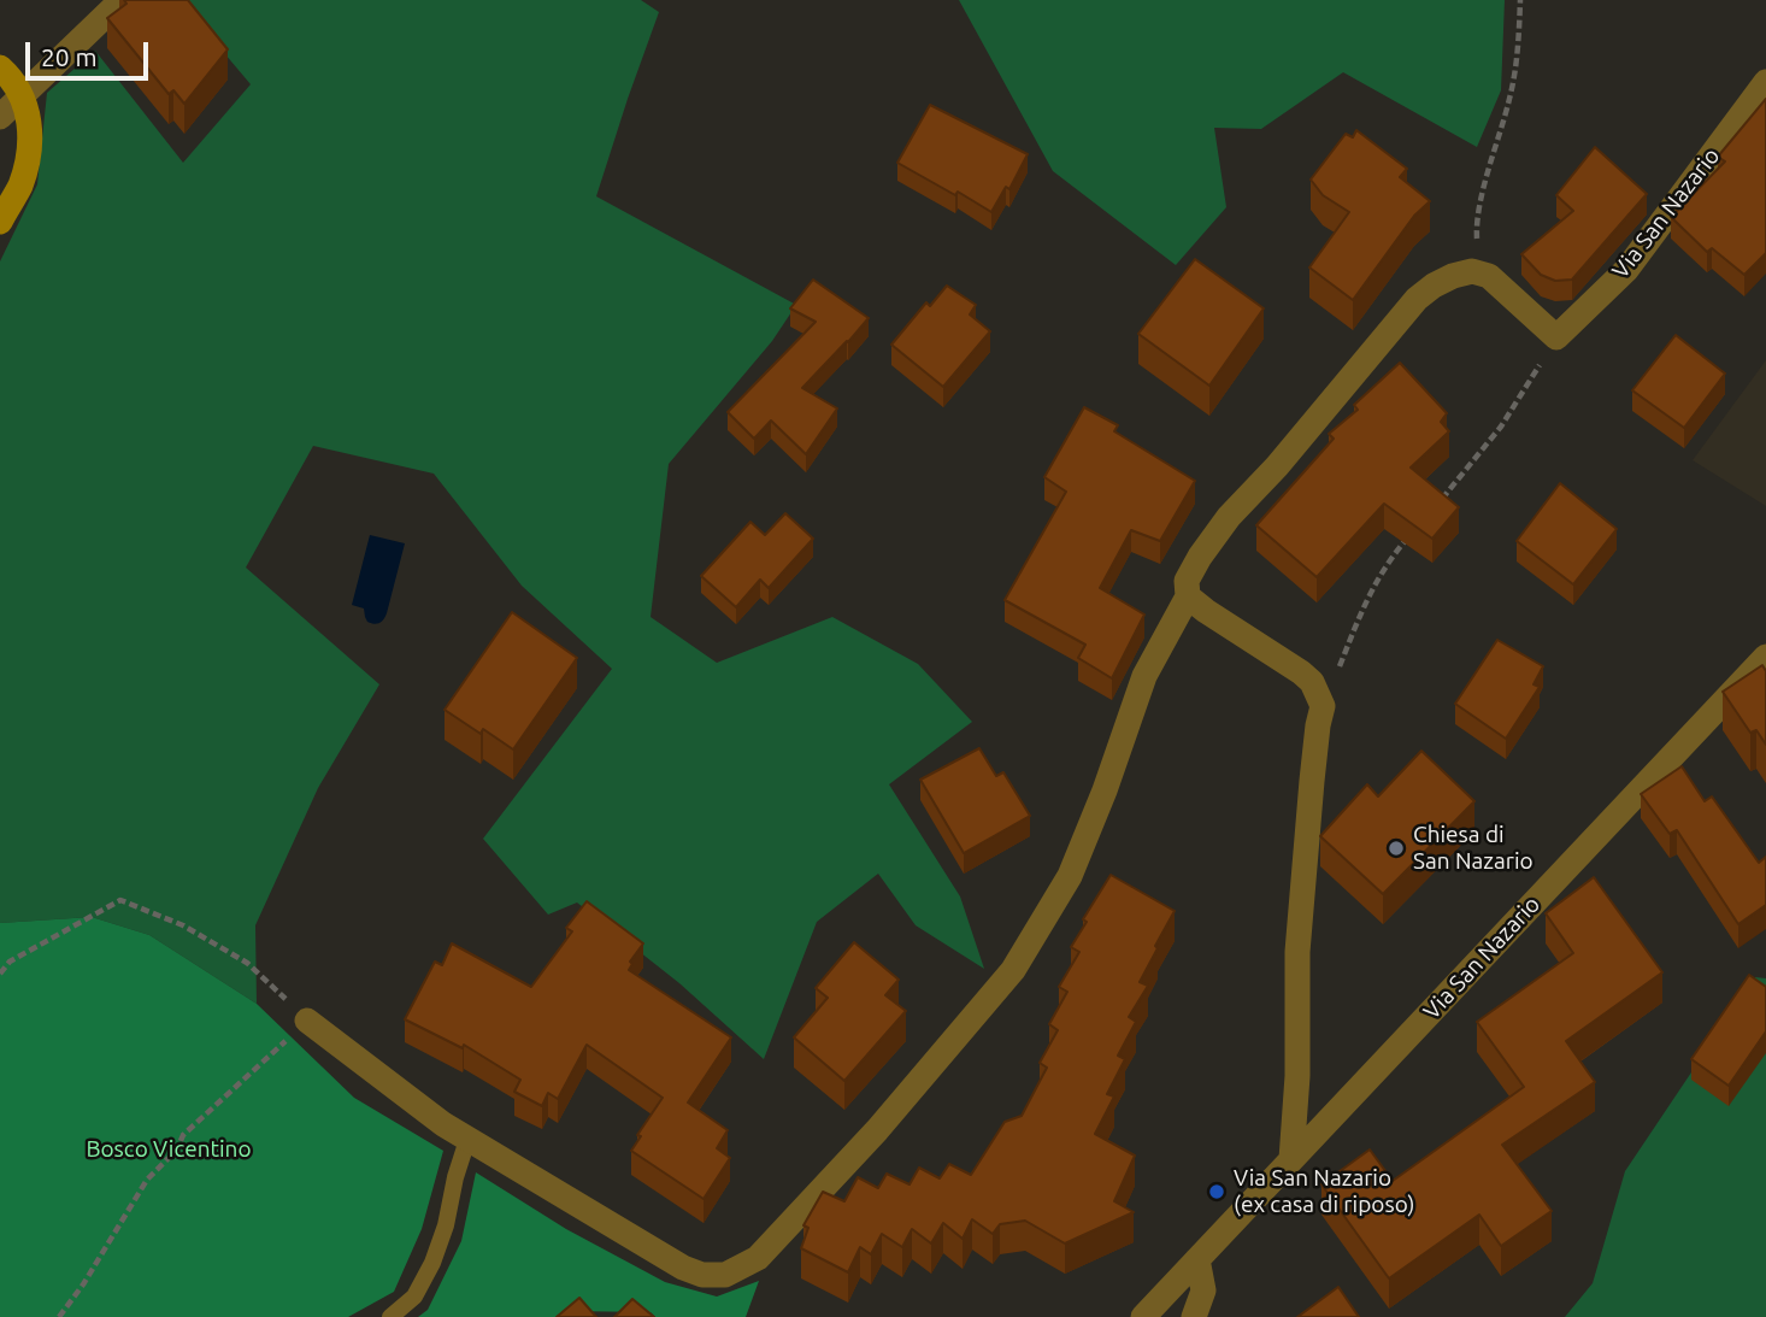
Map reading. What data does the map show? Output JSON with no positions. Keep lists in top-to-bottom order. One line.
{"streets":{"street":["Via San Nazario"]},"parks":["Bosco Vicentino"],"places":["Chiesa di San Nazario","Via San Nazario (ex casa di riposo)"],"scale_bar":"20 m"}
